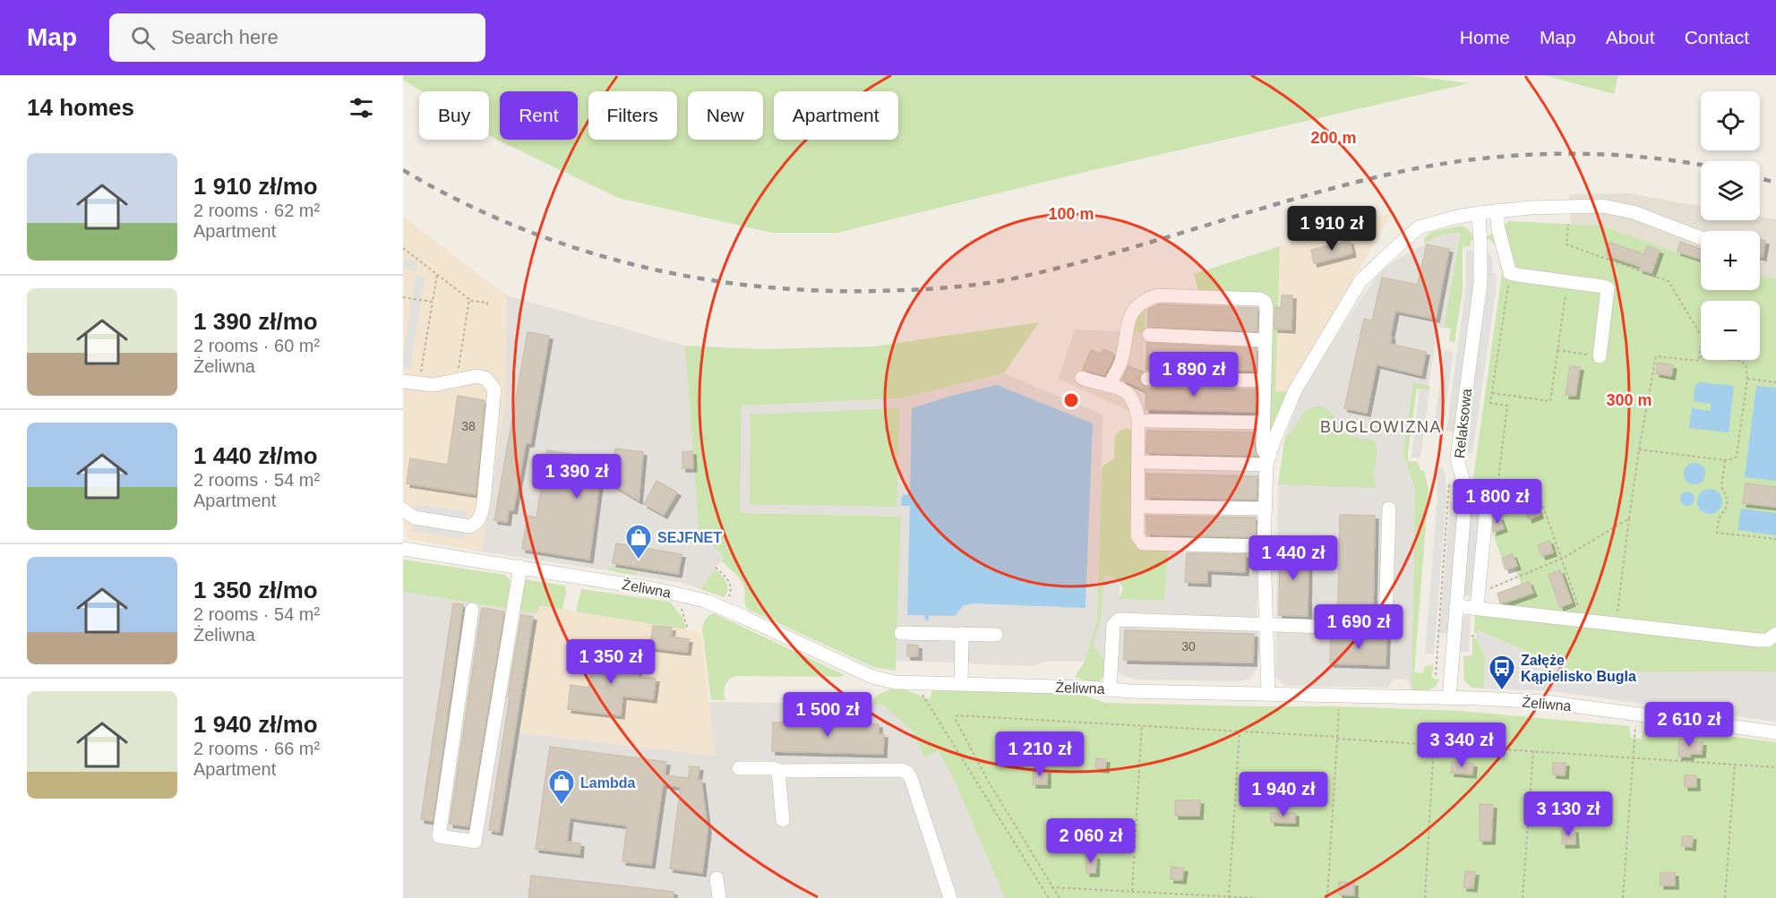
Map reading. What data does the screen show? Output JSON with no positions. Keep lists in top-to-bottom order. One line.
{"streets":{"street":["Relaksowa","Żeliwna"]},"crossings":[["Relaksowa","Żeliwna"]],"districts":["BUGLOWIZNA"],"places":{"shop":["SEJFNET","Lambda"],"bus stop":["Załęże Kąpielisko Bugla"]},"house_numbers":["38","30"],"page":{"header":"Map","search":"Search here","nav":["Home","Map","About","Contact"],"heading":"14 homes","map_buttons":["+","−"],"chip":["Buy","Rent","Filters","New","Apartment"],"list":[{"name":"1 910 zł/mo","note":"2 rooms · 62 m² · Apartment"},{"name":"1 390 zł/mo","note":"2 rooms · 60 m² · Żeliwna"},{"name":"1 440 zł/mo","note":"2 rooms · 54 m² · Apartment"},{"name":"1 350 zł/mo","note":"2 rooms · 54 m² · Żeliwna"},{"name":"1 940 zł/mo","note":"2 rooms · 66 m² · Apartment"}],"price":["1 910 zł","1 890 zł","1 390 zł","1 800 zł","1 440 zł","1 690 zł","1 350 zł","1 500 zł","2 610 zł","3 340 zł","1 210 zł","1 940 zł","3 130 zł","2 060 zł"]},"rings":["200 m","100 m","300 m"]}
